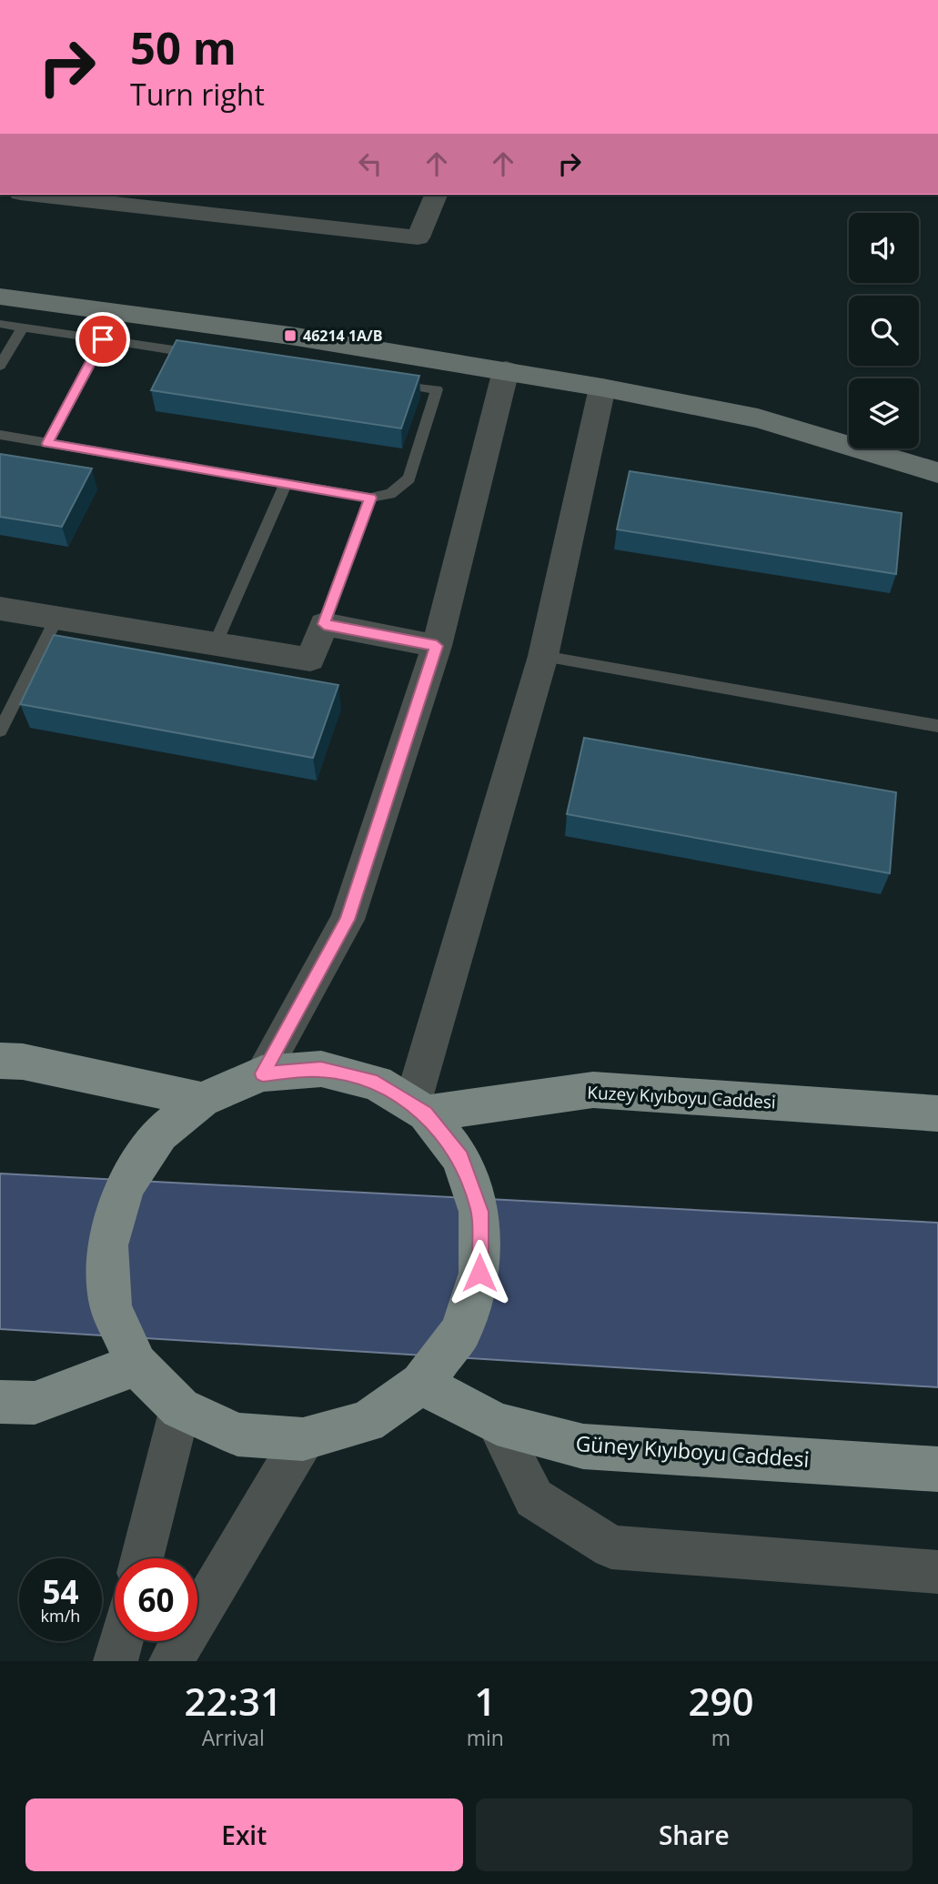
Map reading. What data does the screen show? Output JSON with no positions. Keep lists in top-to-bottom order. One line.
{"streets":{"main road":["Kuzey Kıyıboyu Caddesi","Güney Kıyıboyu Caddesi"]},"places":{"transit":["46214 1A/B"]},"page":{"turn":["50 m","Turn right"],"speed":"54 km/h","limit":"60","eta":["22:31","Arrival","1","min","290","m"],"buttons":["Exit","Share"]}}
